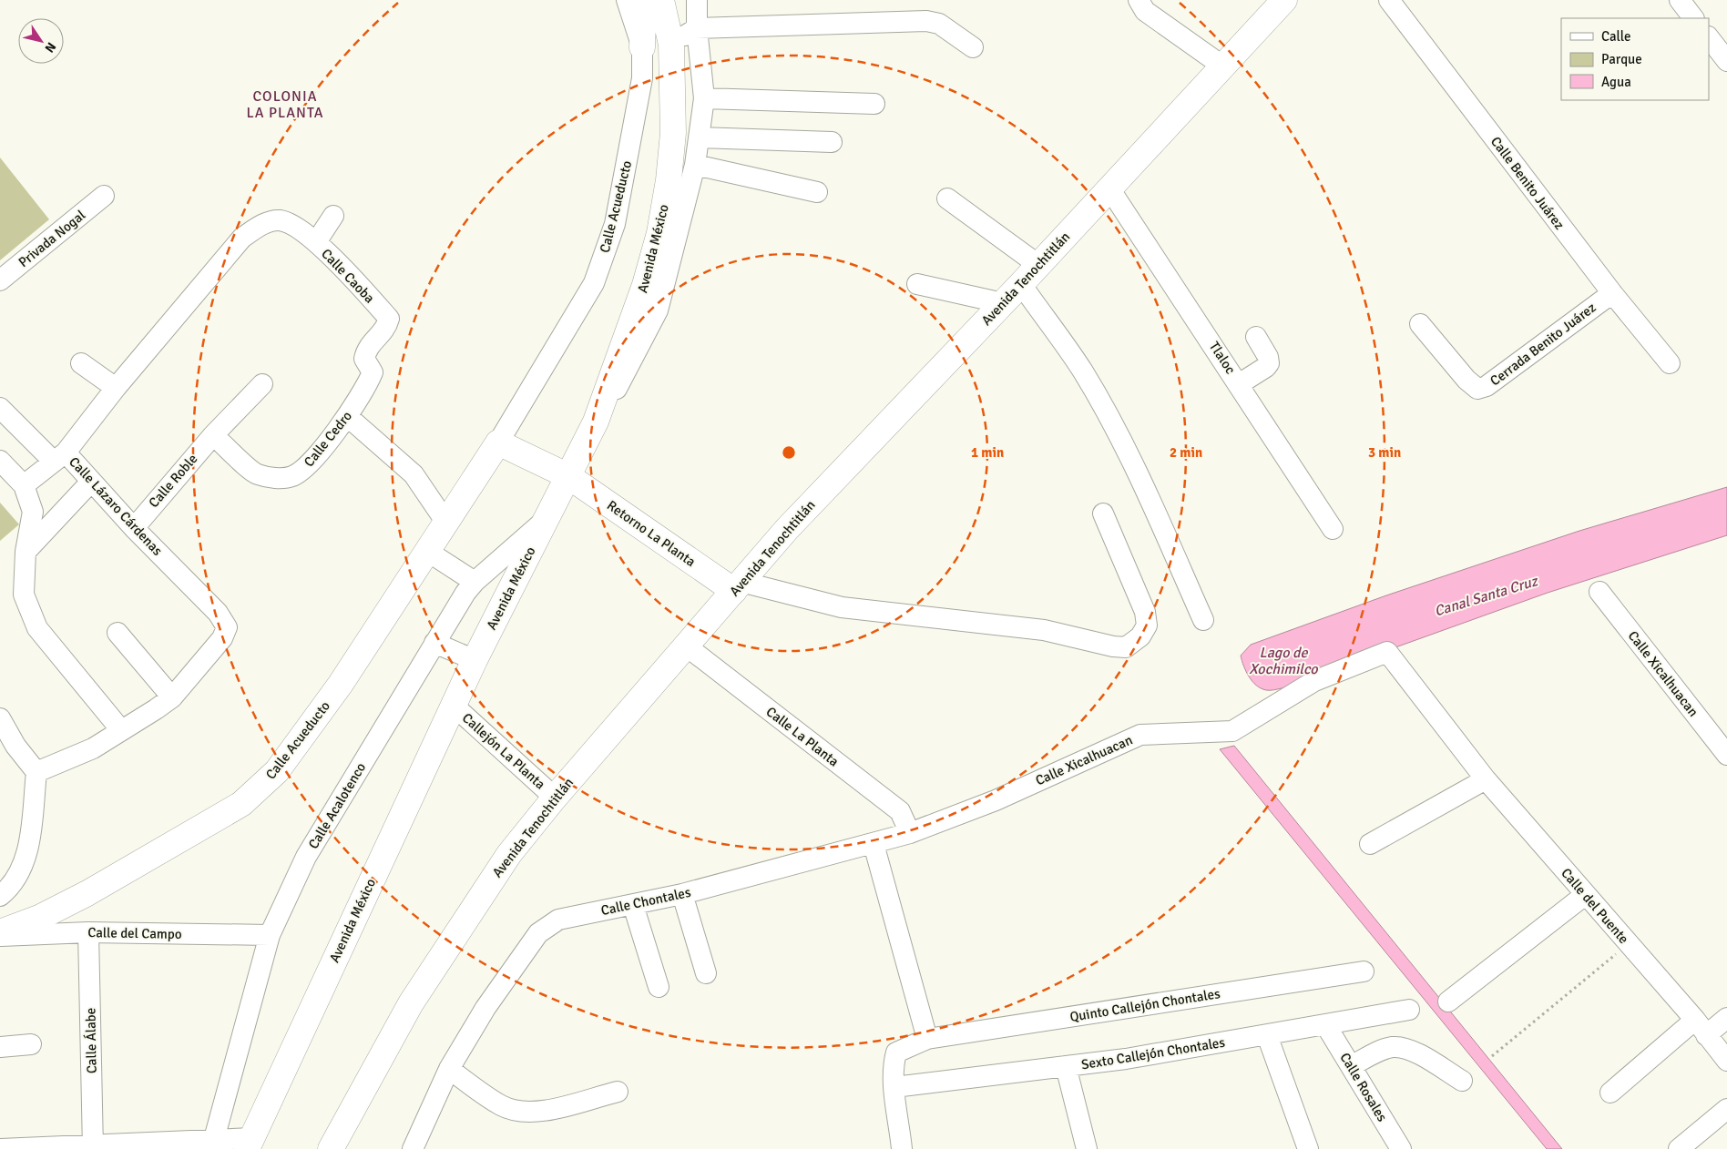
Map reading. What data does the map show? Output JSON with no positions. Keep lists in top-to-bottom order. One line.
{"streets":{"main road":["Calle Acueducto","Avenida México","Avenida Tenochtitlán","Retorno La Planta"],"street":["Calle Benito Juárez","Privada Nogal","Calle Caoba","Cerrada Benito Juárez","Tlaloc","Calle Cedro","Calle Roble","Calle Lázaro Cárdenas","Calle Xicalhuacan","Calle La Planta","Callejón La Planta","Calle Acalotenco","Calle Chontales","Calle del Puente","Calle del Campo","Quinto Callejón Chontales","Calle Álabe","Sexto Callejón Chontales","Calle Rosales"]},"crossings":[["Calle Benito Juárez","Cerrada Benito Juárez"],["Calle Acueducto","Calle del Campo"],["Avenida México","Retorno La Planta"],["Avenida México","Callejón La Planta"],["Avenida México","Calle Acalotenco"],["Calle Caoba","Calle Cedro"],["Calle Caoba","Calle Lázaro Cárdenas"],["Avenida Tenochtitlán","Tlaloc"],["Avenida Tenochtitlán","Retorno La Planta"],["Avenida Tenochtitlán","Calle La Planta"],["Avenida Tenochtitlán","Callejón La Planta"],["Calle Cedro","Calle Roble"],["Calle Roble","Calle Lázaro Cárdenas"],["Calle Xicalhuacan","Calle Chontales"],["Calle Xicalhuacan","Calle del Puente"],["Calle La Planta","Calle Chontales"],["Calle Acalotenco","Calle del Campo"],["Calle del Campo","Calle Álabe"],["Quinto Callejón Chontales","Sexto Callejón Chontales"],["Sexto Callejón Chontales","Calle Rosales"]],"districts":["COLONIA LA PLANTA"],"water":["Canal Santa Cruz","Lago de Xochimilco"],"legend":["Calle","Parque","Agua"],"north":"bottom right","rings":["1 min","2 min","3 min"]}
